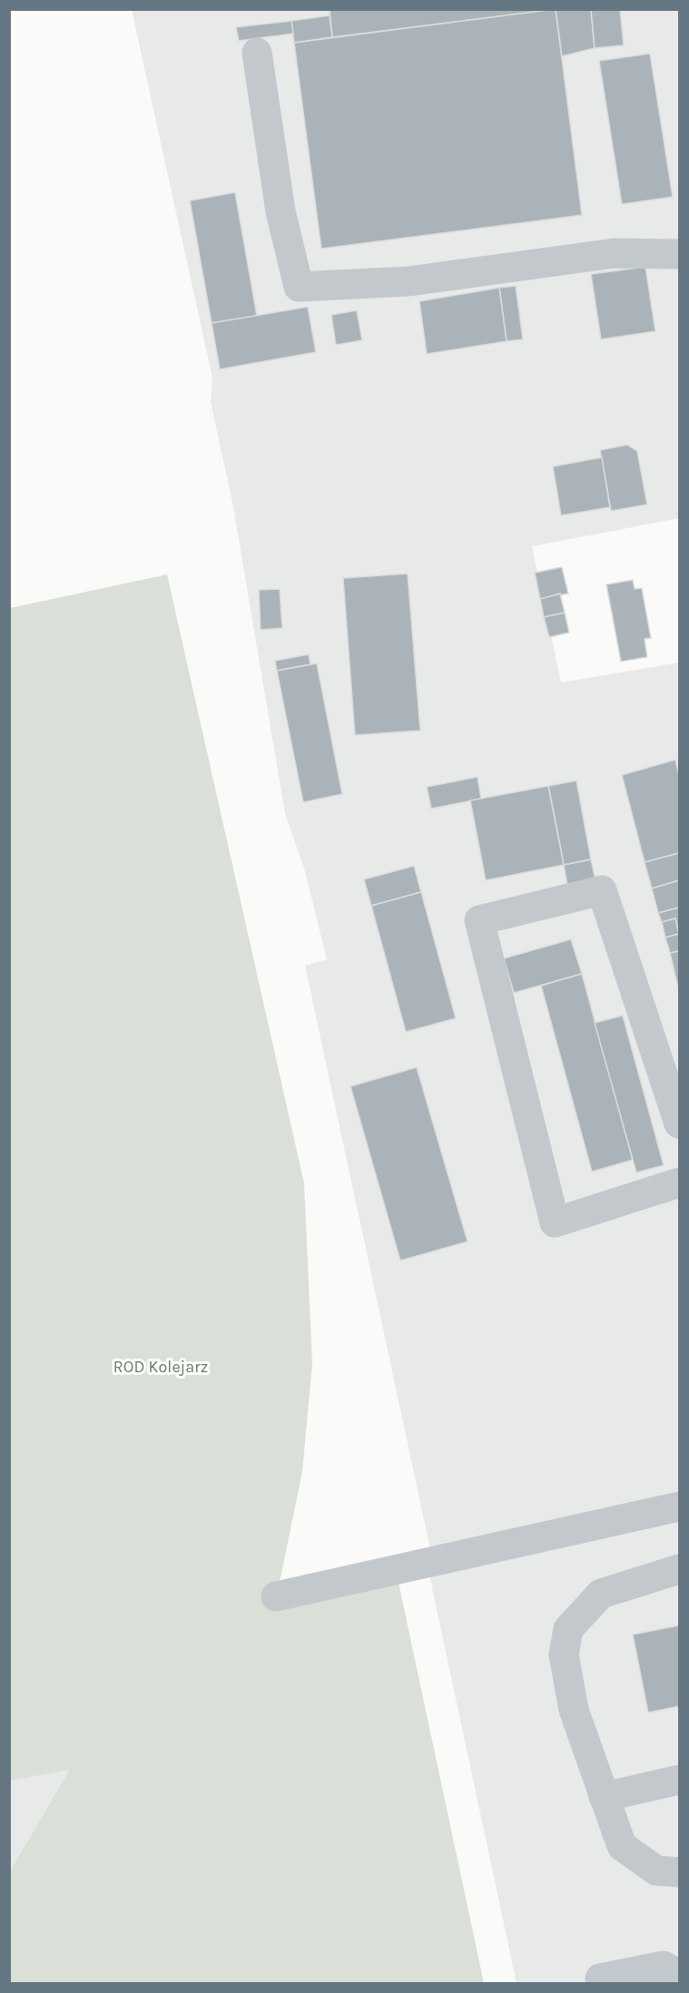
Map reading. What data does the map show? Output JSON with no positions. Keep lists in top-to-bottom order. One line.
{"parks":["ROD Kolejarz"]}
